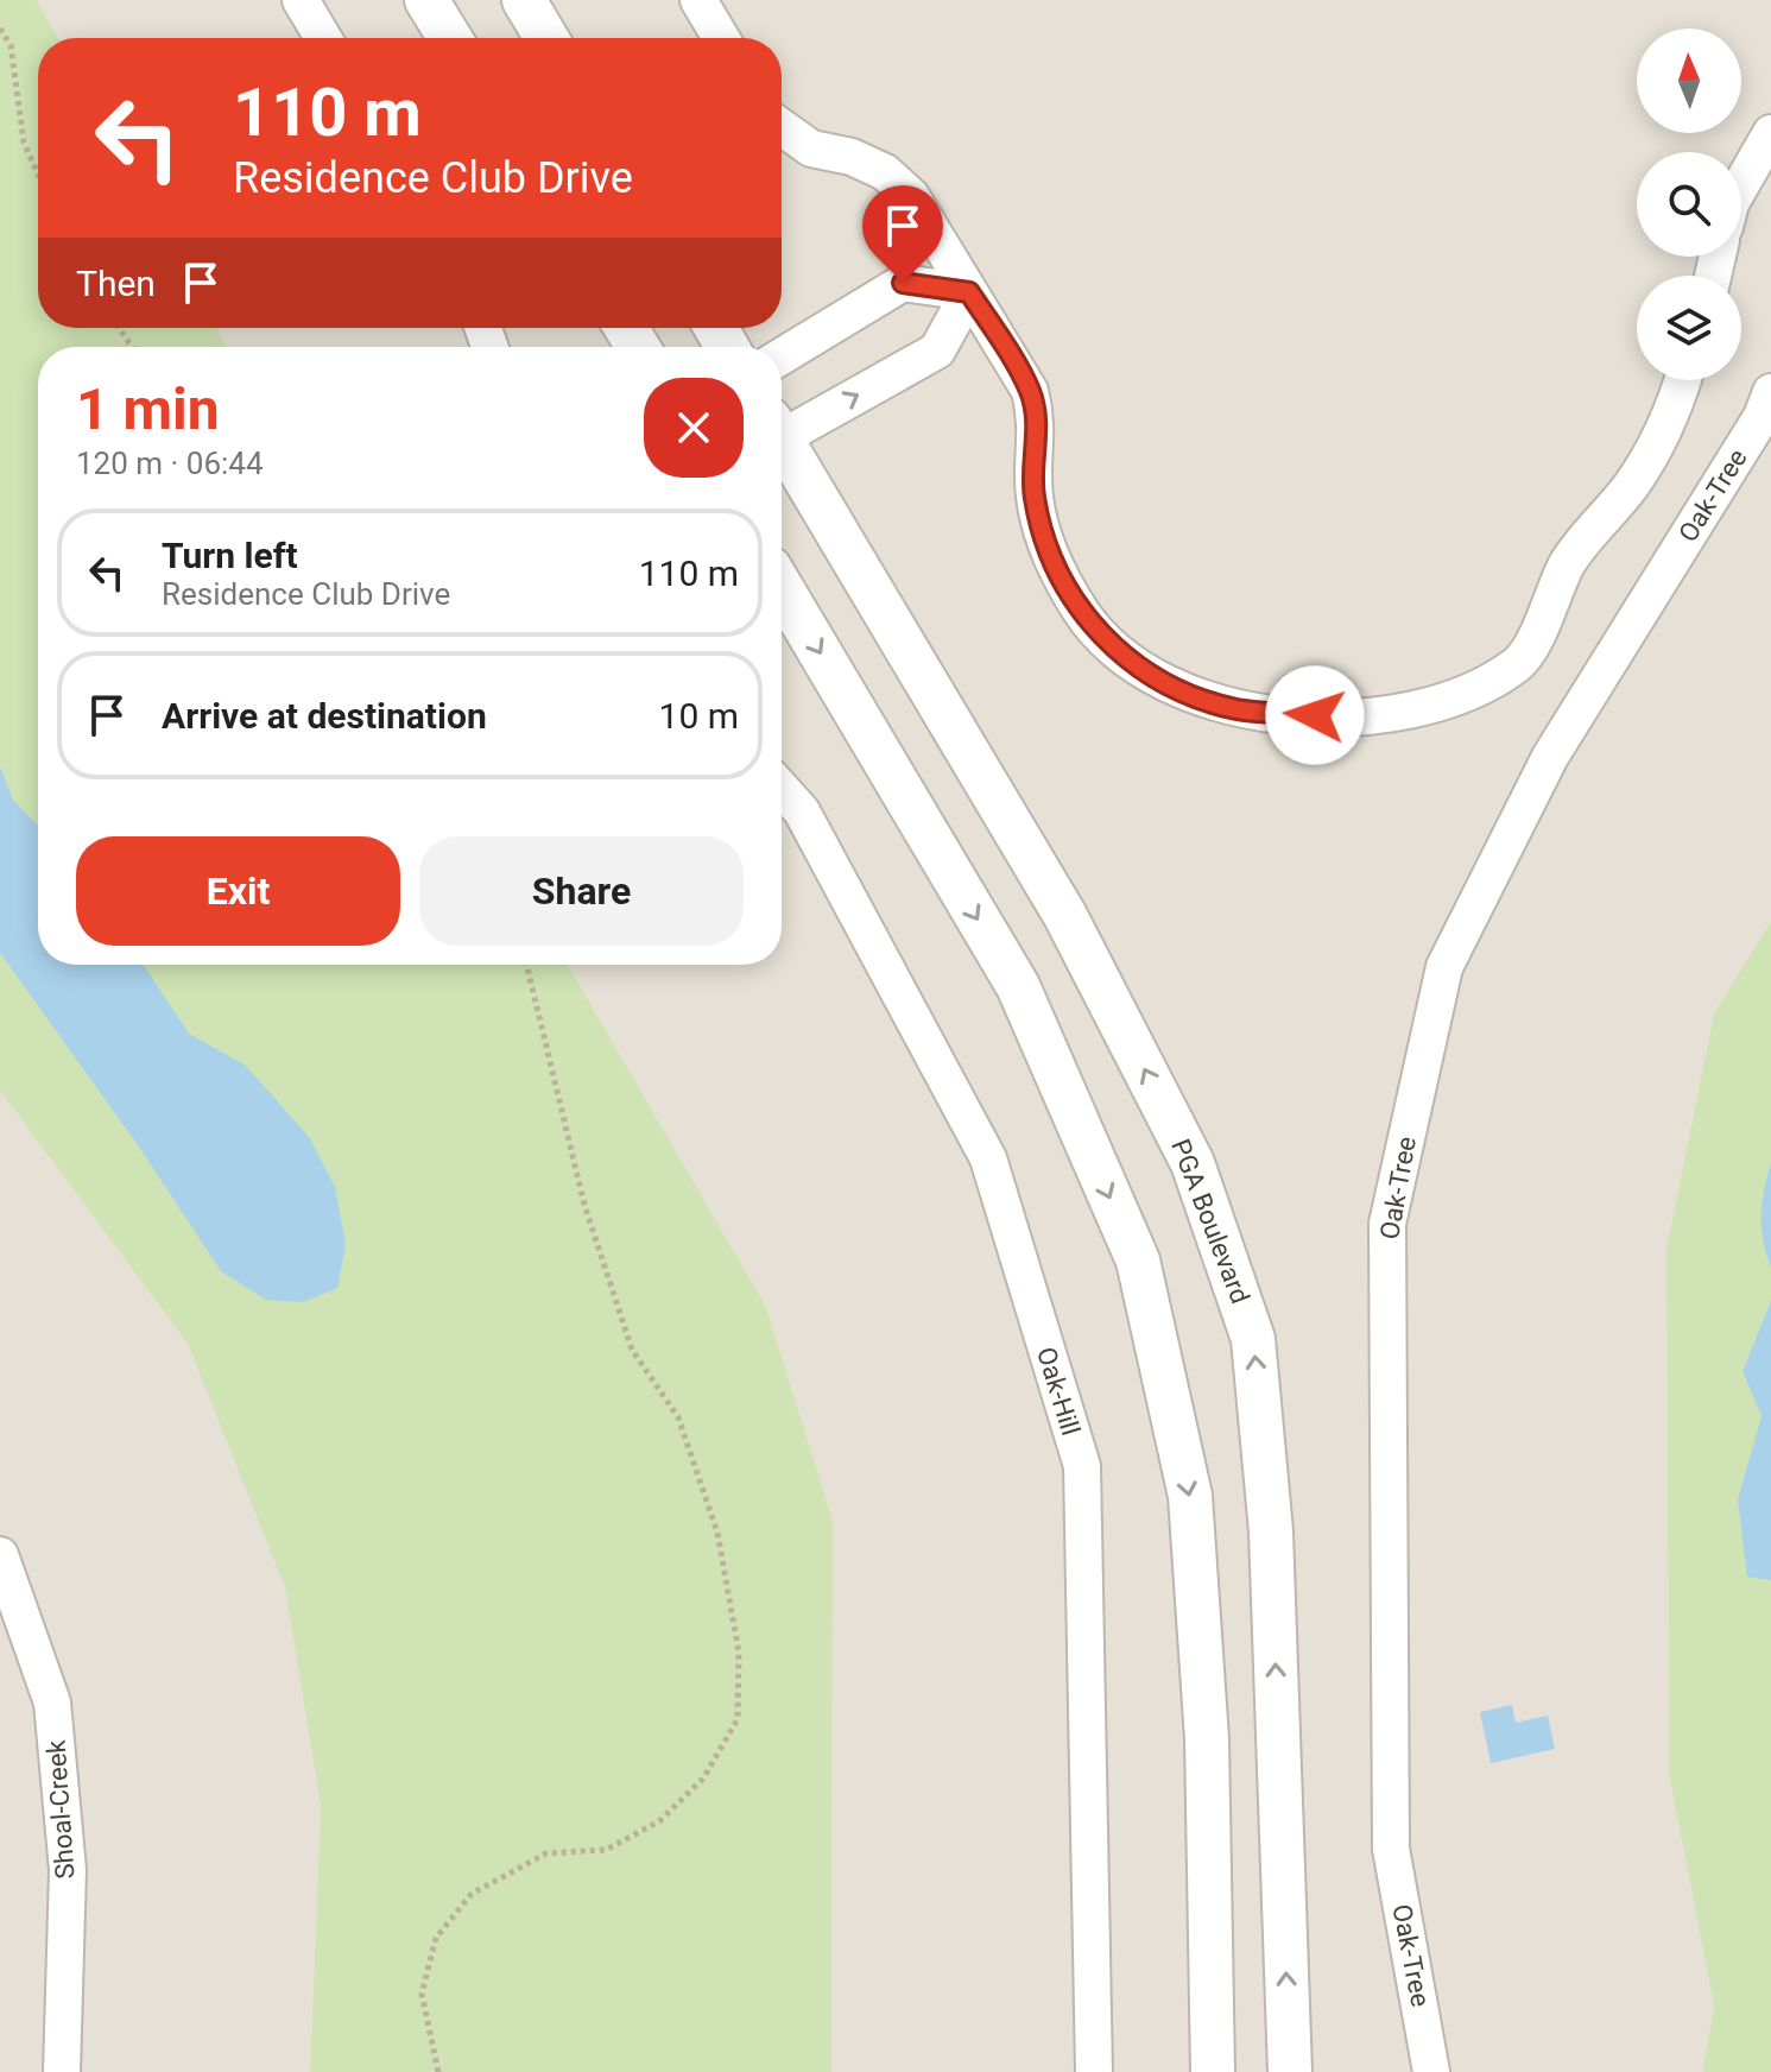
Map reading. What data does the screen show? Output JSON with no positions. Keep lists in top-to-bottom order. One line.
{"streets":{"street":["Oak-Tree","PGA Boulevard","Oak-Hill","Shoal-Creek"]},"north":"top","page":{"turn":["110 m","Residence Club Drive"],"then":"Then","heading":["1 min","120 m · 06:44"],"list":[{"name":"Turn left","note":"Residence Club Drive","value":"110 m"},{"name":"Arrive at destination","value":"10 m"}],"buttons":["Exit","Share"]}}
